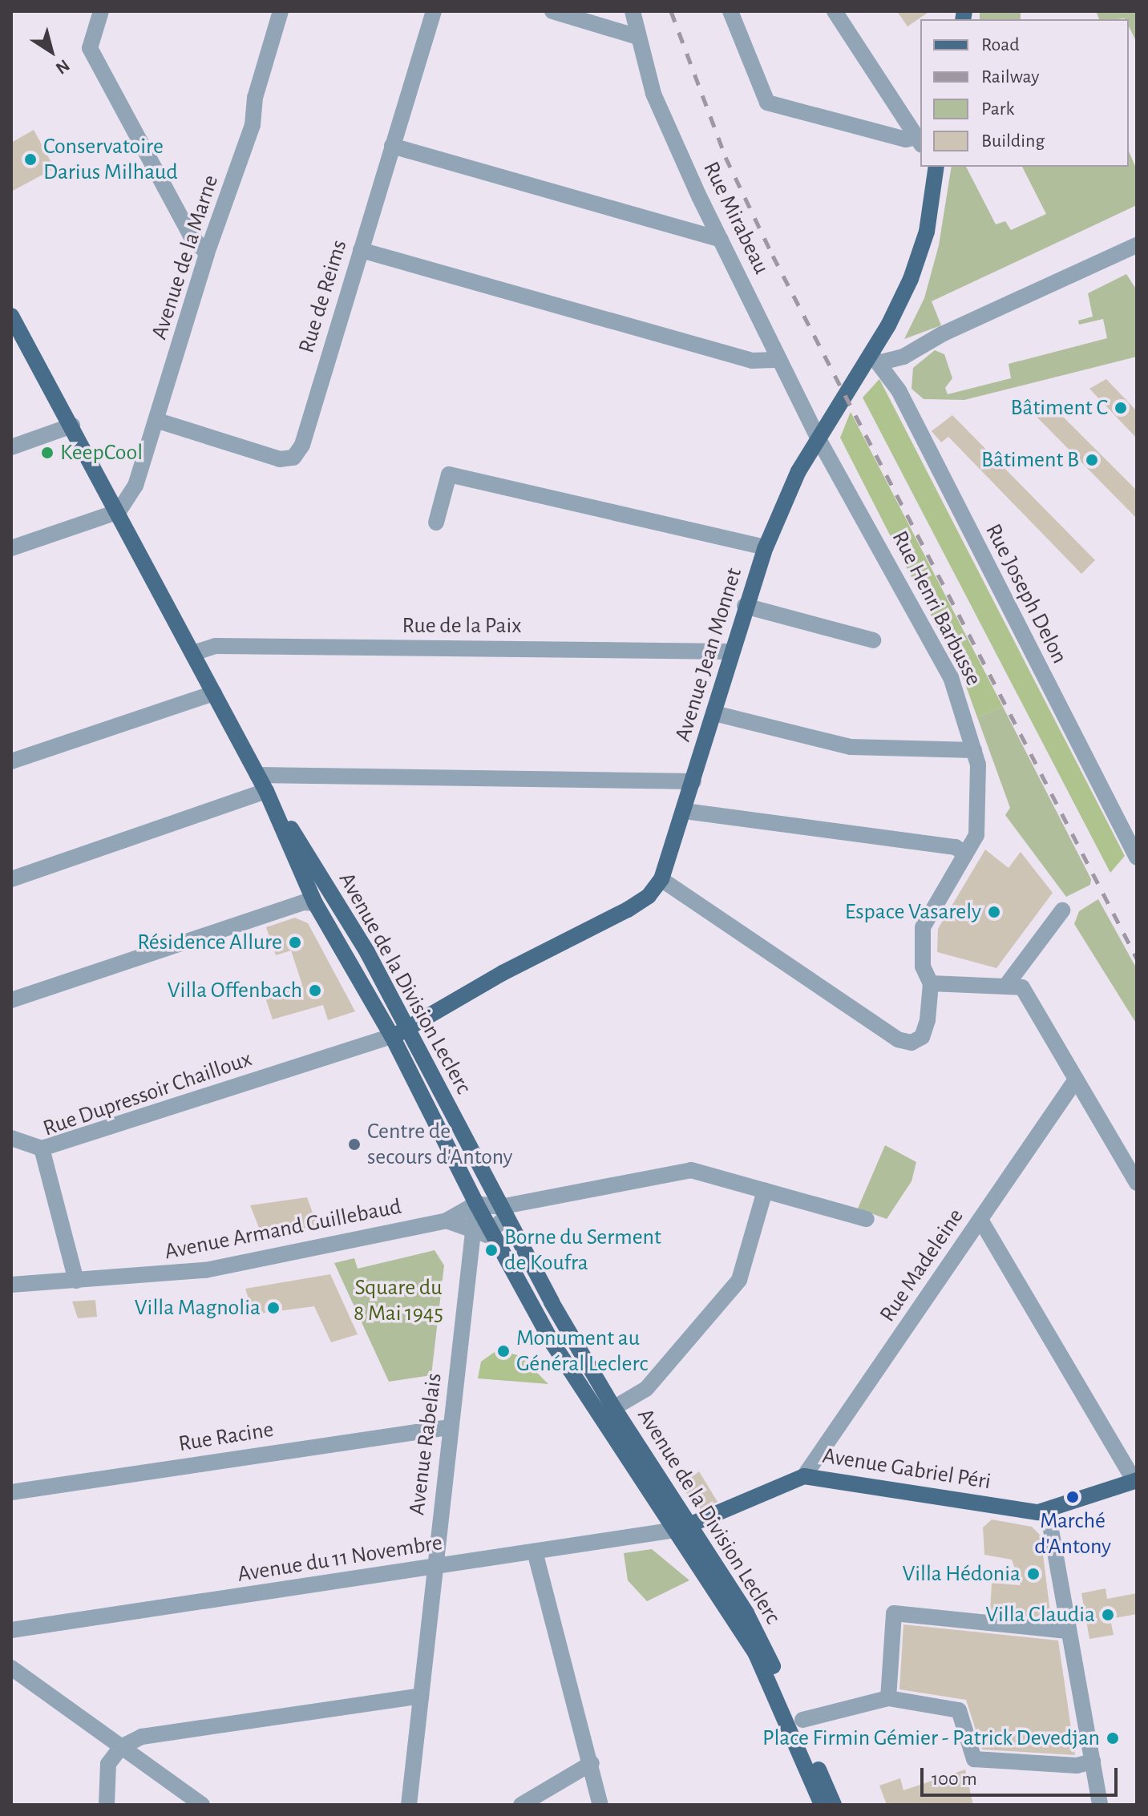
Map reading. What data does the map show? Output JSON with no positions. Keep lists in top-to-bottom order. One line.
{"streets":{"main road":["Avenue Jean Monnet","Avenue de la Division Leclerc","Avenue Gabriel Péri"],"street":["Rue Mirabeau","Avenue de la Marne","Rue de Reims","Rue Joseph Delon","Rue Henri Barbusse","Rue de la Paix","Rue Dupressoir Chailloux","Avenue Armand Guillebaud","Rue Madeleine","Rue Racine","Avenue Rabelais","Avenue du 11 Novembre"]},"crossings":[["Rue Mirabeau","Rue Henri Barbusse"],["Rue Mirabeau","Avenue Jean Monnet"],["Avenue de la Marne","Rue de Reims"],["Avenue de la Marne","Avenue de la Division Leclerc"],["Rue Joseph Delon","Avenue Jean Monnet"],["Rue Henri Barbusse","Avenue Jean Monnet"],["Rue de la Paix","Avenue Jean Monnet"],["Rue de la Paix","Avenue de la Division Leclerc"],["Avenue Jean Monnet","Avenue de la Division Leclerc"],["Avenue Jean Monnet","Rue Dupressoir Chailloux"],["Avenue de la Division Leclerc","Rue Dupressoir Chailloux"],["Avenue de la Division Leclerc","Avenue Armand Guillebaud"],["Avenue de la Division Leclerc","Avenue Rabelais"],["Avenue de la Division Leclerc","Avenue Gabriel Péri"],["Avenue de la Division Leclerc","Avenue du 11 Novembre"],["Rue Dupressoir Chailloux","Avenue Armand Guillebaud"],["Avenue Armand Guillebaud","Avenue Rabelais"],["Rue Madeleine","Avenue Gabriel Péri"],["Rue Racine","Avenue Rabelais"],["Avenue Rabelais","Avenue du 11 Novembre"],["Avenue Gabriel Péri","Avenue du 11 Novembre"]],"parks":["Square du 8 Mai 1945"],"places":["Conservatoire Darius Milhaud","Bâtiment C","KeepCool","Bâtiment B","Espace Vasarely","Résidence Allure","Villa Offenbach","Centre de secours d'Antony","Borne du Serment de Koufra","Villa Magnolia","Monument au Général Leclerc","Marché d'Antony","Villa Hédonia","Villa Claudia","Place Firmin Gémier - Patrick Devedjan"],"legend":["Road","Railway","Park","Building"],"scale_bar":"100 m","north":"bottom right"}
